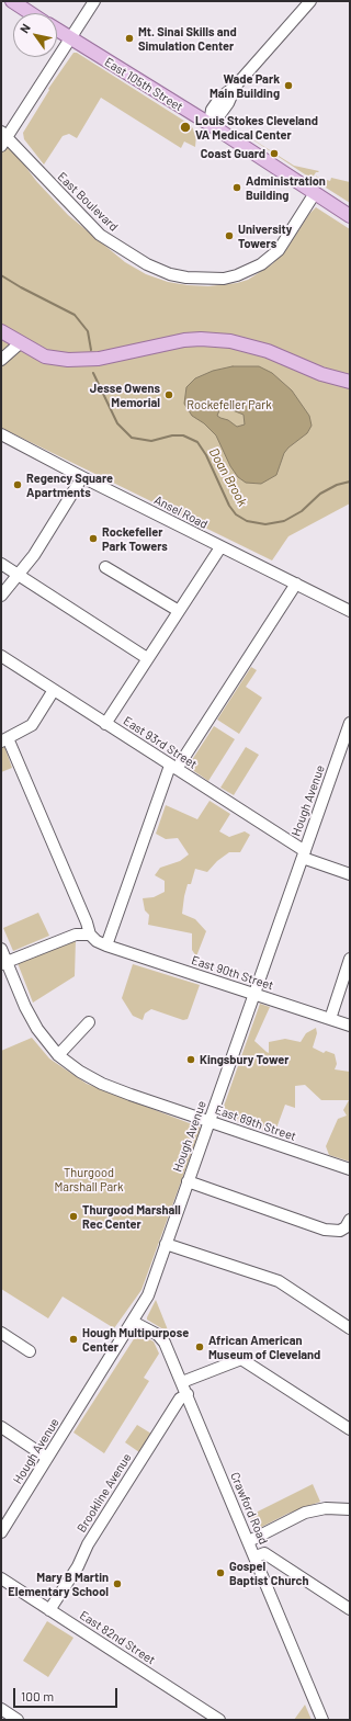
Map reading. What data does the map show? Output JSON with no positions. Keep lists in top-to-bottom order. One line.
{"streets":{"main road":["East 105th Street"],"street":["East Boulevard","Ansel Road","East 93rd Street","Hough Avenue","East 90th Street","East 89th Street","Brookline Avenue","Crawford Road","East 82nd Street"]},"crossings":[["East 105th Street","East Boulevard"],["East 93rd Street","Hough Avenue"],["Hough Avenue","East 90th Street"],["Hough Avenue","East 89th Street"],["Hough Avenue","Crawford Road"],["Brookline Avenue","Crawford Road"],["Brookline Avenue","East 82nd Street"]],"water":["Doan Brook"],"parks":["Rockefeller Park","Thurgood Marshall Park"],"places":["Mt. Sinai Skills and Simulation Center","Wade Park Main Building","Louis Stokes Cleveland VA Medical Center","Coast Guard","Administration Building","University Towers","Jesse Owens Memorial","Regency Square Apartments","Rockefeller Park Towers","Kingsbury Tower","Thurgood Marshall Rec Center","Hough Multipurpose Center","African American Museum of Cleveland","Gospel Baptist Church","Mary B Martin Elementary School"],"scale_bar":"100 m","north":"top left"}
